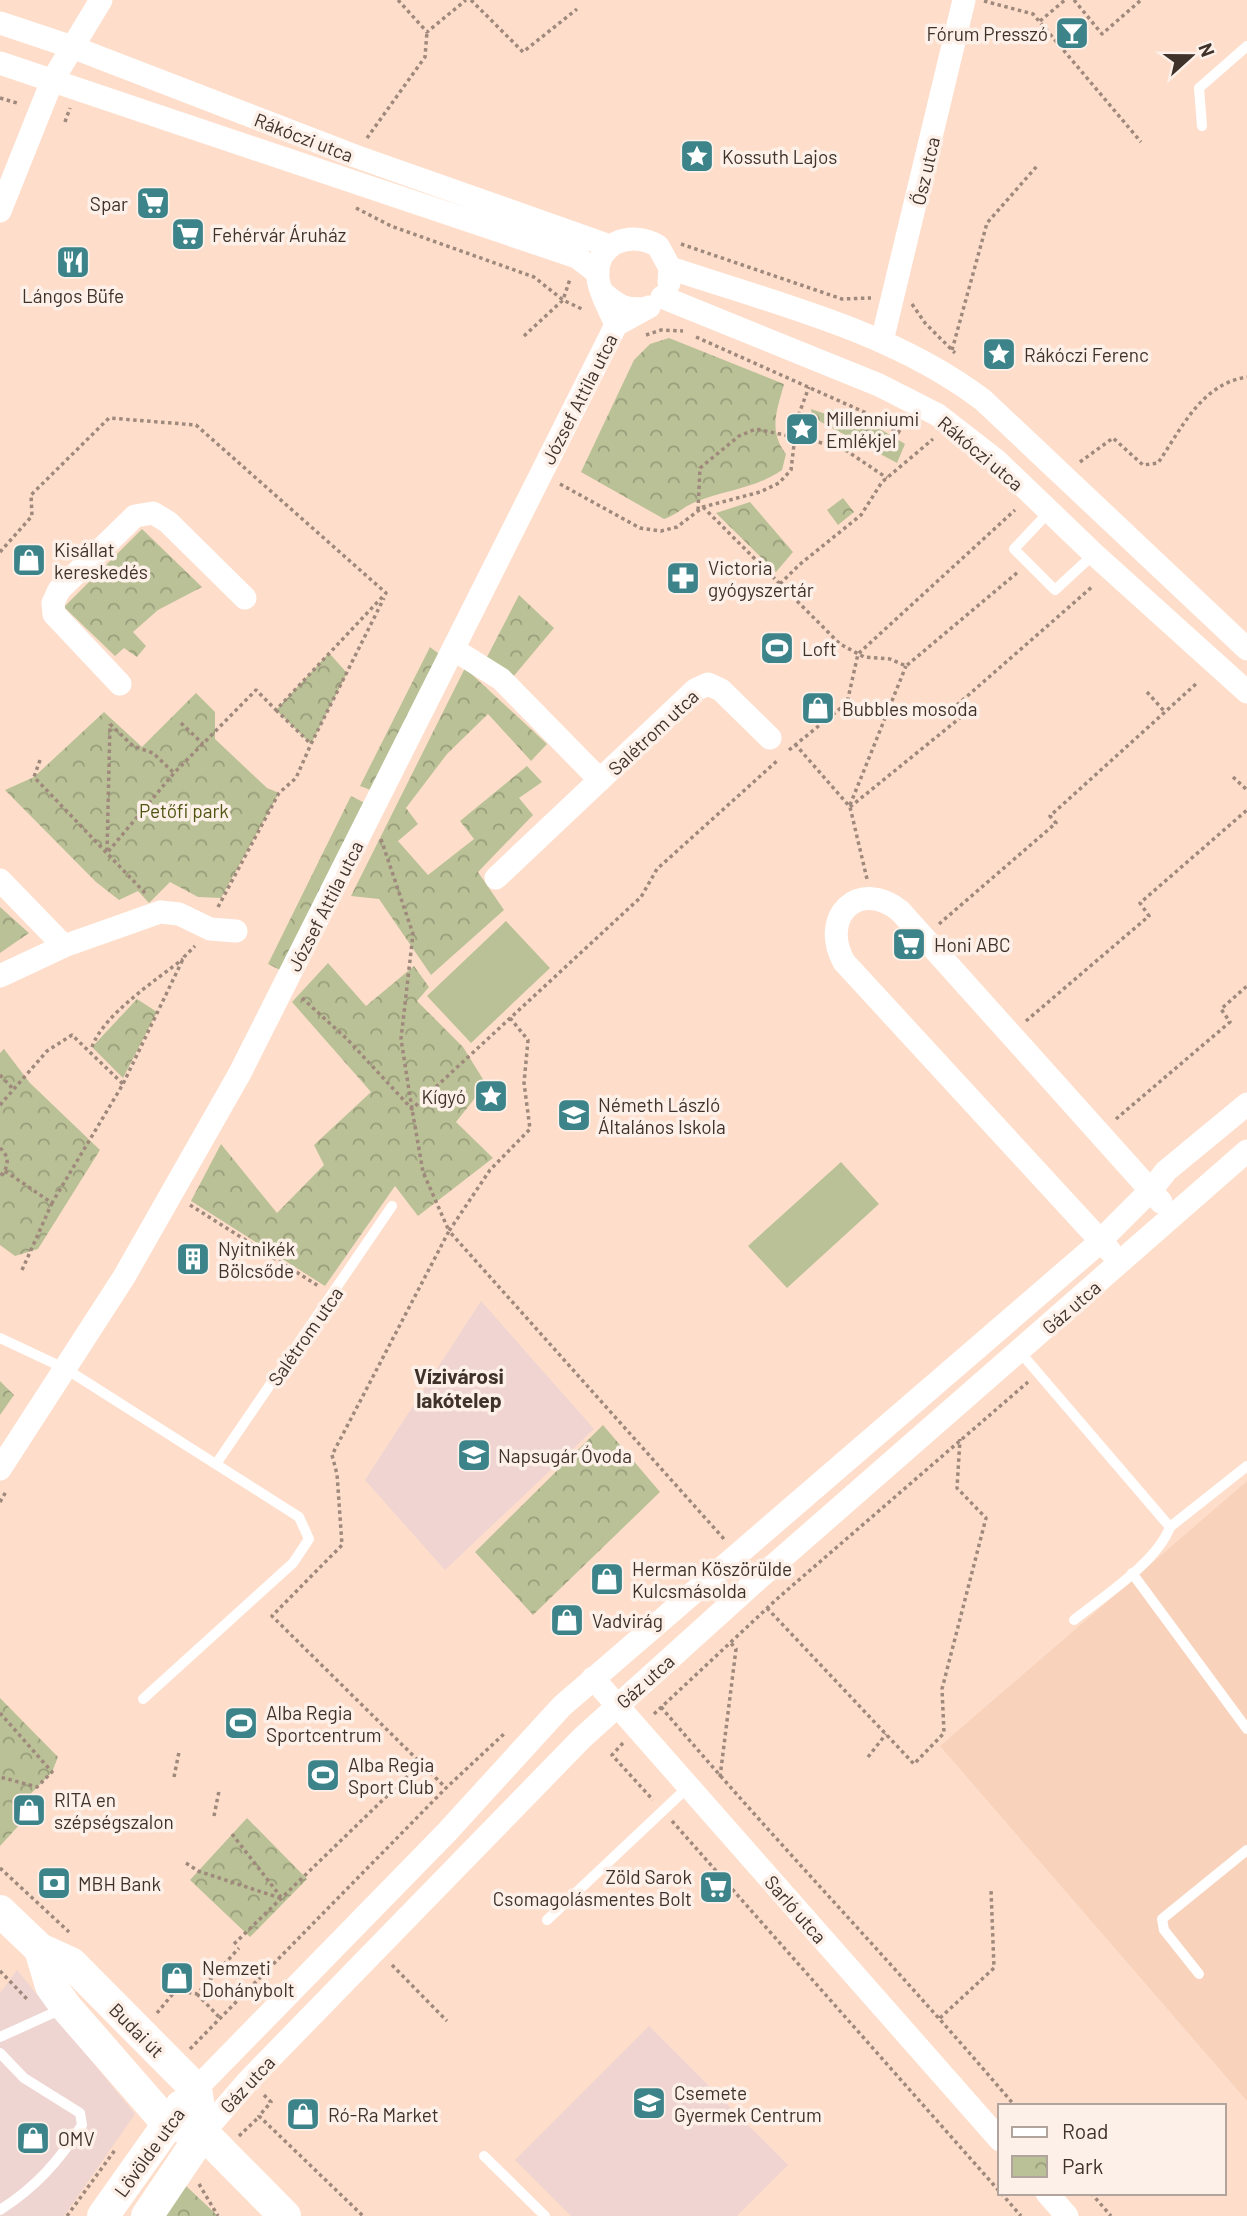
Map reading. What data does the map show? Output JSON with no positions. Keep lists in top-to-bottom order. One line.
{"streets":{"street":["Rákóczi utca","Ősz utca","József Attila utca","Salétrom utca","Gáz utca","Sarló utca","Budai út","Lövölde utca"]},"crossings":[["Rákóczi utca","Ősz utca"],["Rákóczi utca","József Attila utca"],["József Attila utca","Salétrom utca"],["Gáz utca","Sarló utca"],["Gáz utca","Budai út"],["Gáz utca","Lövölde utca"],["Budai út","Lövölde utca"]],"districts":["Vízivárosi lakótelep"],"parks":["Petőfi park"],"places":{"bar":["Fórum Presszó"],"place":["Kossuth Lajos","Rákóczi Ferenc","Millenniumi Emlékjel","Kígyó"],"supermarket":["Spar","Fehérvár Áruház","Honi ABC","Zöld Sarok Csomagolásmentes Bolt"],"restaurant":["Lángos Büfe"],"shop":["Kisállat kereskedés","Bubbles mosoda","Herman Köszörülde Kulcsmásolda","Vadvirág","RITA en szépségszalon","Nemzeti Dohánybolt","Ró-Ra Market","OMV"],"pharmacy":["Victoria gyógyszertár"],"sports":["Loft","Alba Regia Sportcentrum","Alba Regia Sport Club"],"school or university":["Németh László Általános Iskola","Napsugár Óvoda","Csemete Gyermek Centrum"],"building":["Nyitnikék Bölcsőde"],"bank":["MBH Bank"]},"legend":["Road","Park"],"north":"right"}
